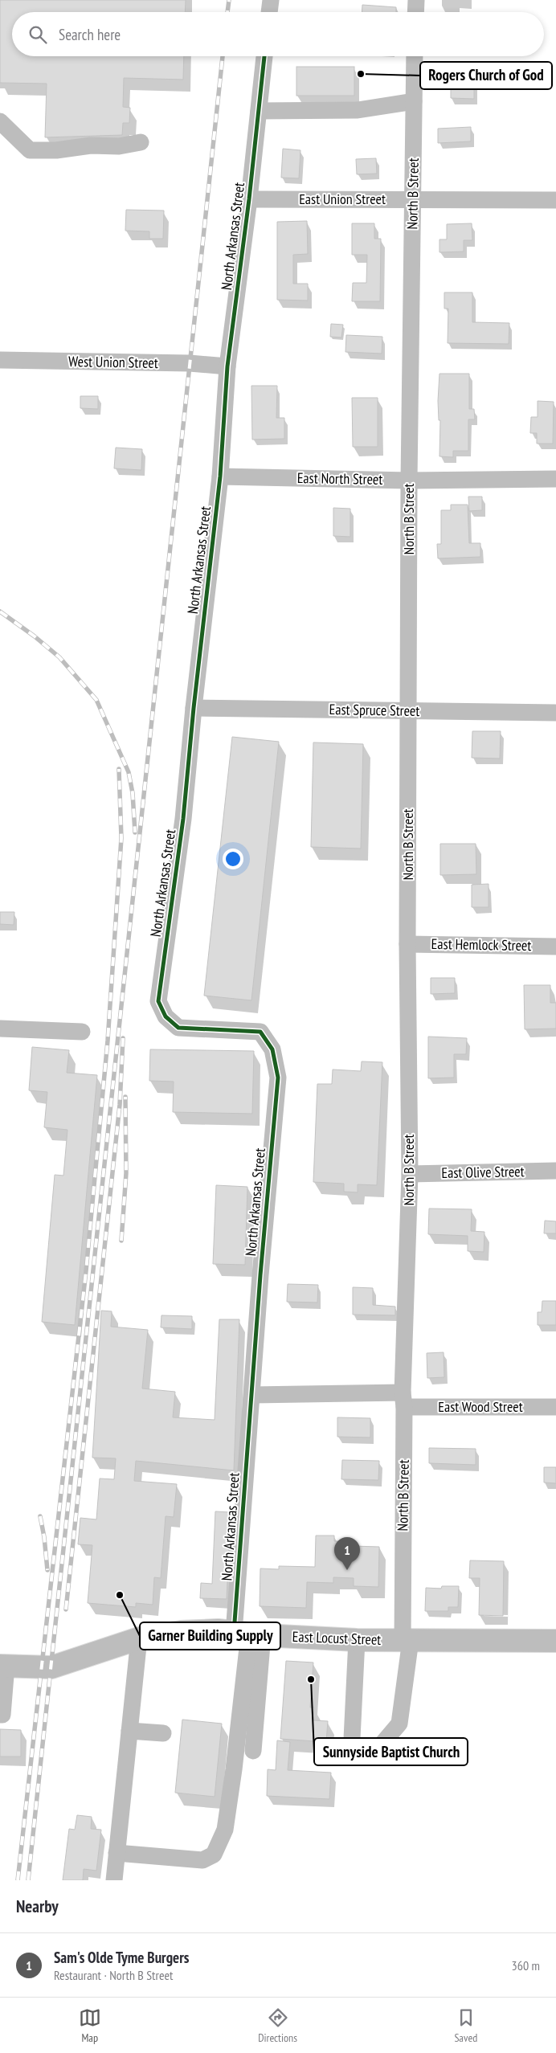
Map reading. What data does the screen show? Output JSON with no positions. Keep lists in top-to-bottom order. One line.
{"streets":{"main road":["East Locust Street"],"street":["North B Street","East Union Street","North Arkansas Street","West Union Street","East North Street","East Spruce Street","East Hemlock Street","East Olive Street","East Wood Street"]},"crossings":[["North B Street","East Union Street"],["North B Street","East North Street"],["North B Street","East Spruce Street"],["North B Street","East Hemlock Street"],["North B Street","East Olive Street"],["North B Street","East Wood Street"],["North B Street","East Locust Street"],["East Union Street","North Arkansas Street"],["North Arkansas Street","West Union Street"],["North Arkansas Street","East North Street"],["North Arkansas Street","East Spruce Street"],["North Arkansas Street","East Wood Street"],["North Arkansas Street","East Locust Street"]],"places":["Rogers Church of God","Garner Building Supply","Sunnyside Baptist Church"],"page":{"search":"Search here","pins":"1","heading":"Nearby","list":[{"mark":"1","name":"Sam's Olde Tyme Burgers","note":"Restaurant · North B Street","value":"360 m"}],"nav":["Map","Directions","Saved"]}}
